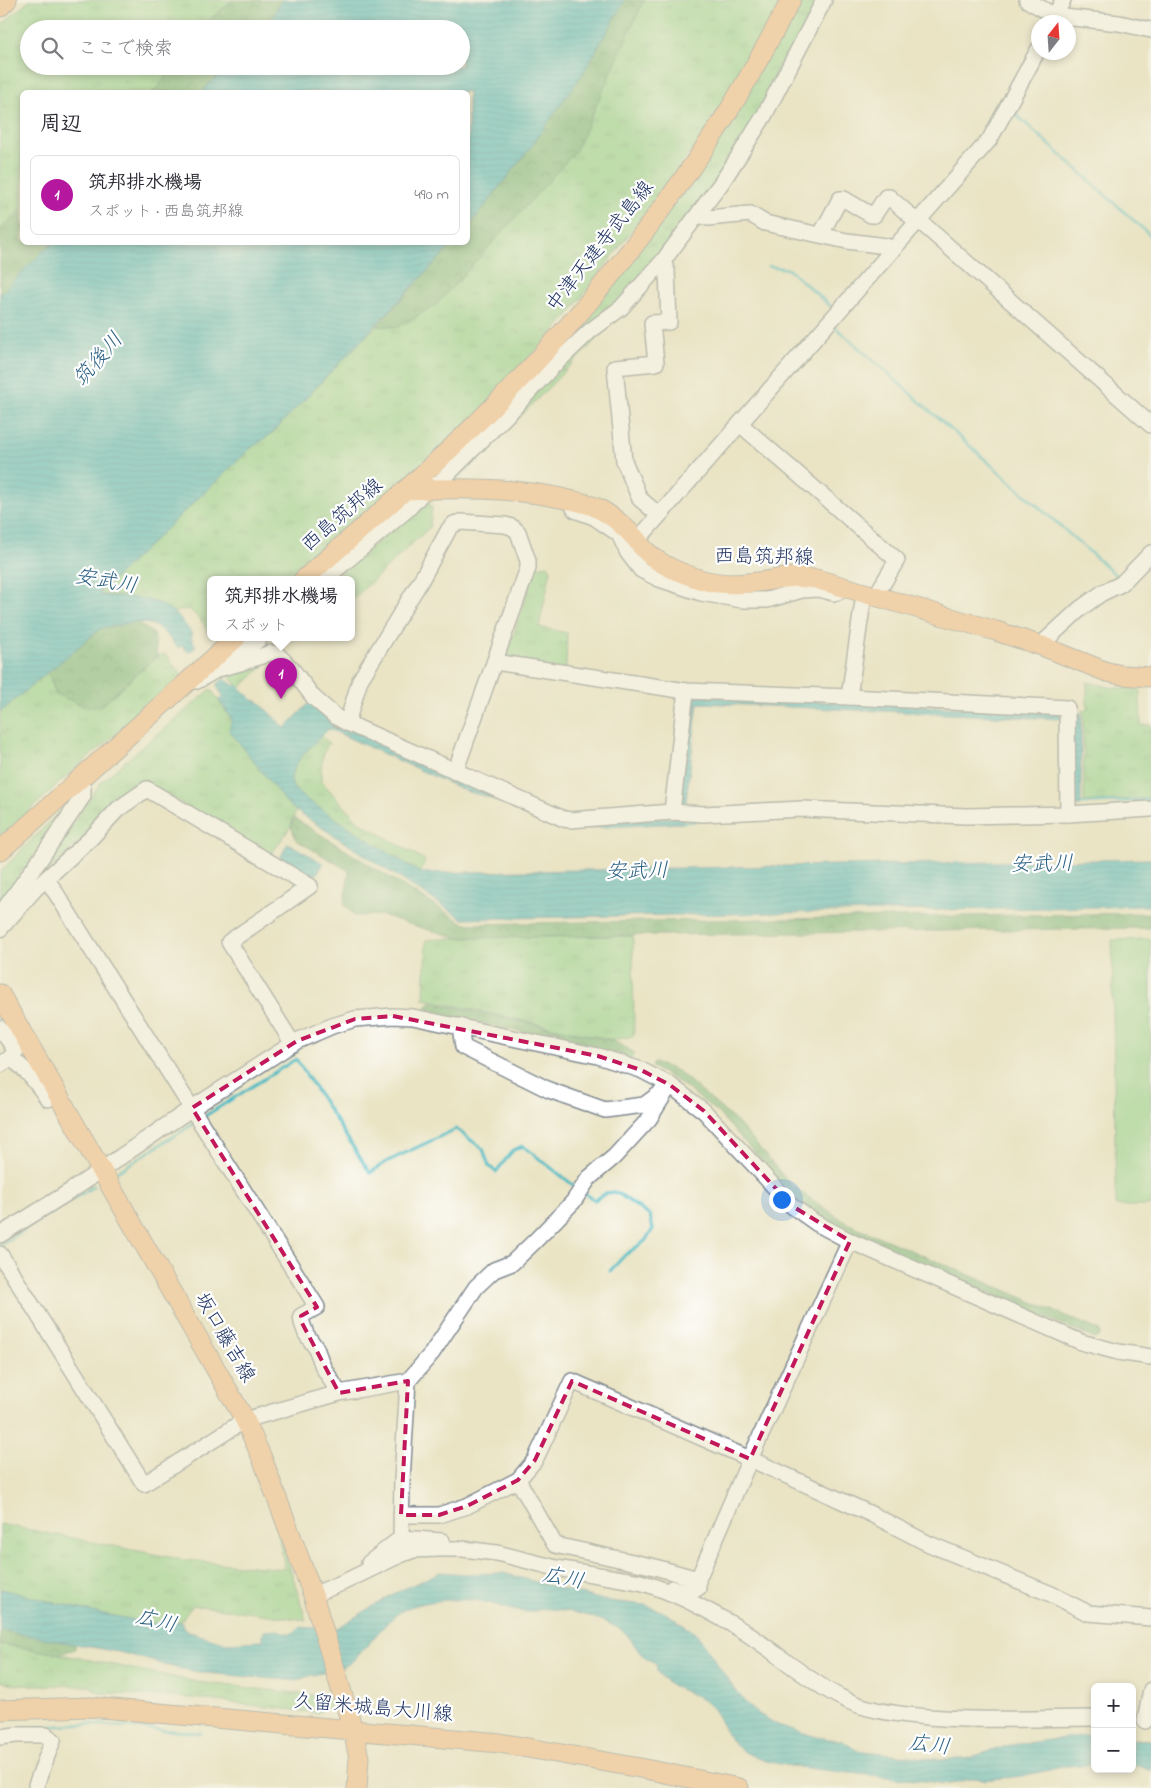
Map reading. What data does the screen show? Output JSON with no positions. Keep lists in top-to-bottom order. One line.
{"streets":{"main road":["中津天建寺武島線","西島筑邦線","坂口藤吉線","久留米城島大川線"]},"crossings":[["中津天建寺武島線","西島筑邦線"],["坂口藤吉線","久留米城島大川線"]],"water":["筑後川","安武川","広川"],"north":"top","page":{"search":"ここで検索","heading":"周辺","list":[{"mark":"1","name":"筑邦排水機場","note":"スポット · 西島筑邦線","value":"490 m"}],"popup":["筑邦排水機場","スポット"],"pins":"1","map_buttons":["+","−"]}}
